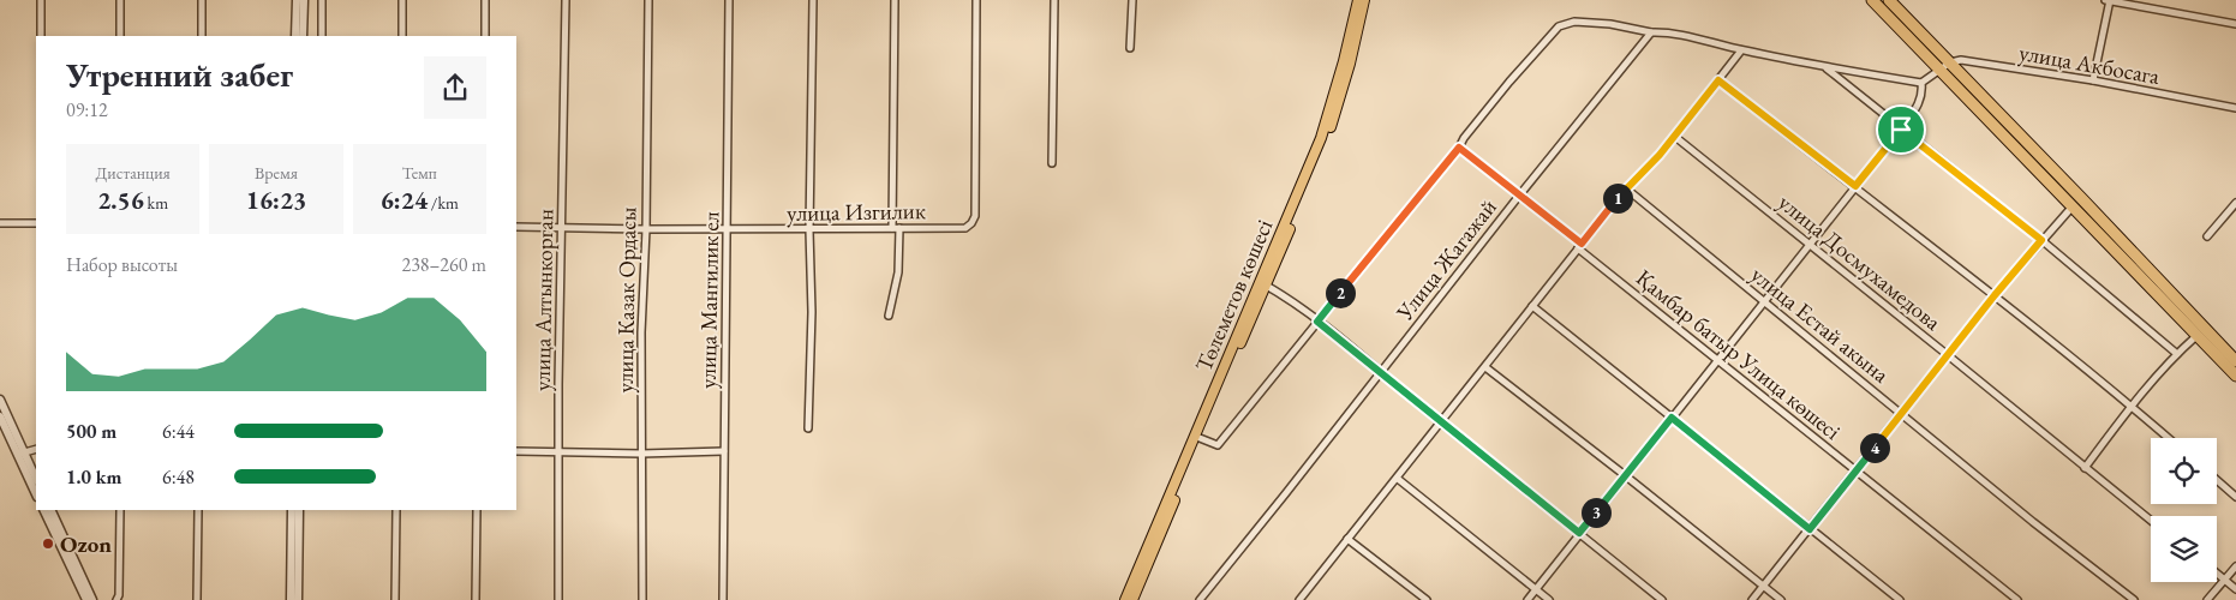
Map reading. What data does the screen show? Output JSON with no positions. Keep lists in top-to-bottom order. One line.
{"streets":{"main road":["Төлеметов көшесі"],"street":["улица Акбосага","улица Изгилик","Улица Жагажай","улица Досмухамедова","улица Алтынкорган","улица Казак Ордасы","улица Мангилик ел","улица Естай акына","Қамбар батыр Улица көшесі"]},"crossings":[["улица Изгилик","улица Алтынкорган"],["улица Изгилик","улица Казак Ордасы"],["улица Изгилик","улица Мангилик ел"],["Улица Жагажай","Қамбар батыр Улица көшесі"]],"places":["Ozon"],"page":{"heading":["Утренний забег","09:12"],"stats":[["Дистанция","2.56 km"],["Время","16:23"],["Темп","6:24 /km"]],"pins":["1","2","4","3"],"chart":["Набор высоты","238–260 m"],"list":[{"name":"500 m","note":"6:44"},{"name":"1.0 km","note":"6:48"}]}}
